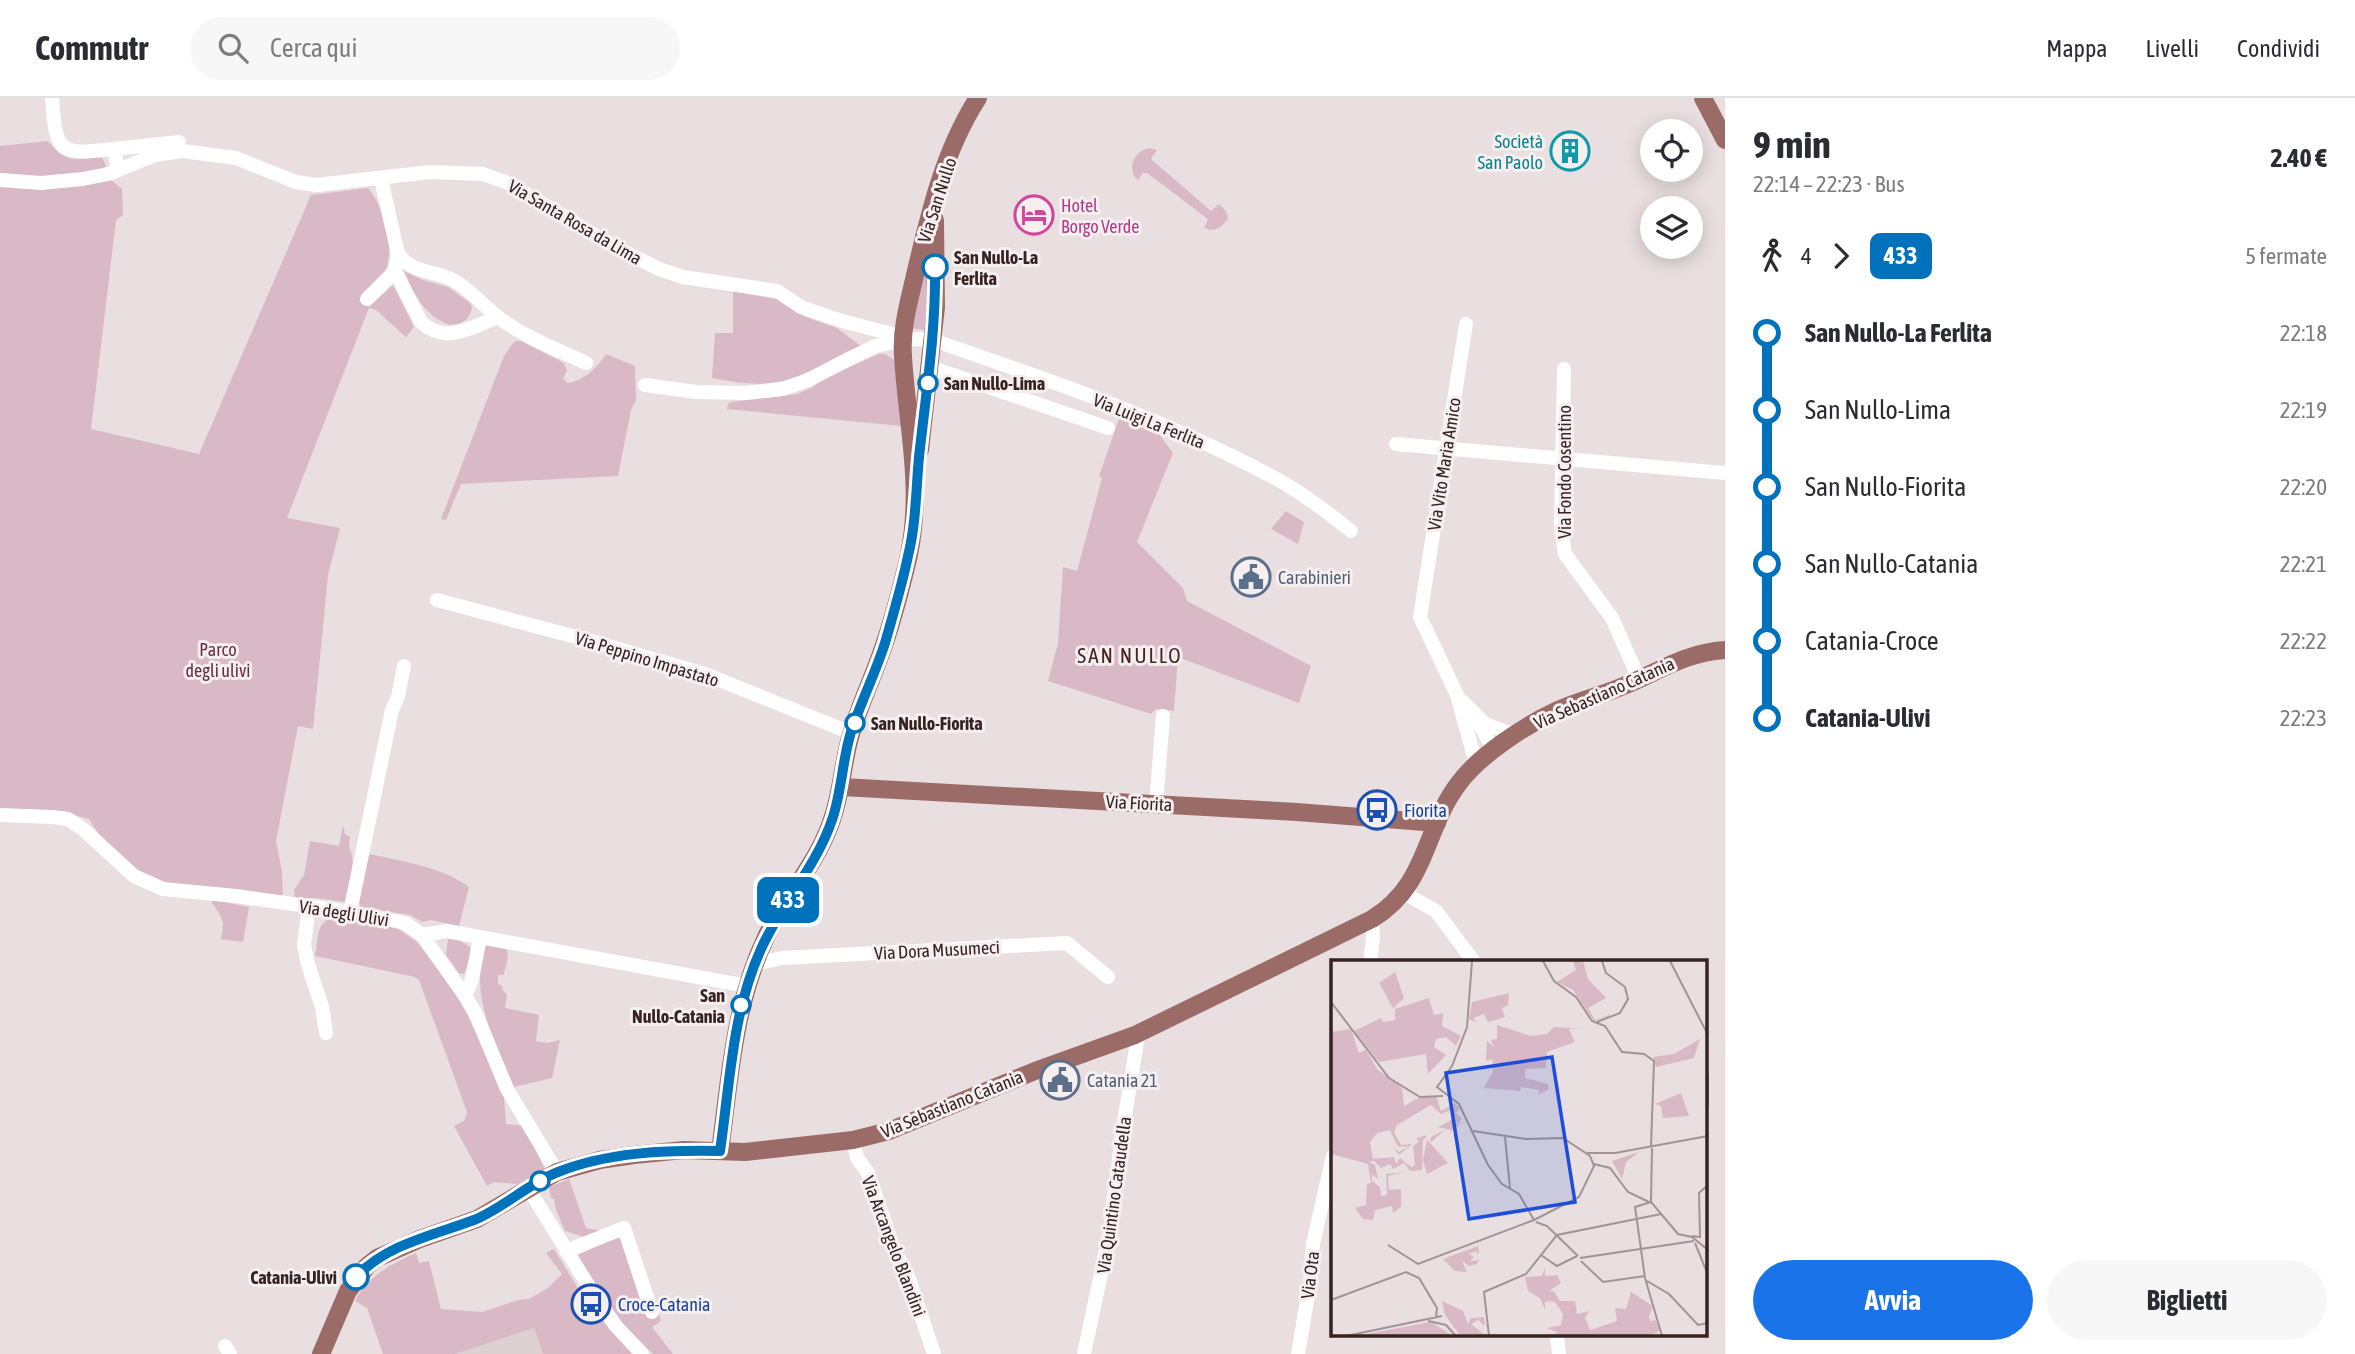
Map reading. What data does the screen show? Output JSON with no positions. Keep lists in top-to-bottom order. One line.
{"streets":{"main road":["Via San Nullo","Via Sebastiano Catania","Via Fiorita"],"street":["Via Santa Rosa da Lima","Via Luigi La Ferlita","Via Vito Maria Amico","Via Fondo Cosentino","Via Peppino Impastato","Via degli Ulivi","Via Dora Musumeci","Via Quintino Cataudella","Via Arcangelo Blandini","Via Ota"]},"crossings":[["Via San Nullo","Via Santa Rosa da Lima"],["Via San Nullo","Via Luigi La Ferlita"],["Via San Nullo","Via Peppino Impastato"],["Via San Nullo","Via Sebastiano Catania"],["Via San Nullo","Via Fiorita"],["Via San Nullo","Via degli Ulivi"],["Via San Nullo","Via Dora Musumeci"],["Via Santa Rosa da Lima","Via Luigi La Ferlita"],["Via Fondo Cosentino","Via Sebastiano Catania"],["Via Sebastiano Catania","Via Fiorita"],["Via Sebastiano Catania","Via Quintino Cataudella"],["Via Sebastiano Catania","Via Arcangelo Blandini"]],"districts":["SAN NULLO"],"parks":["Parco degli ulivi"],"places":{"building":["Società San Paolo"],"hotel":["Hotel Borgo Verde"],"other":["San Nullo-La Ferlita","San Nullo-Lima","San Nullo-Fiorita","San Nullo-Catania","Catania-Ulivi"],"public building":["Carabinieri","Catania 21"],"bus stop":["Fiorita","Croce-Catania"]},"lines":["bus line 433"],"page":{"header":"Commutr","search":"Cerca qui","nav":["Mappa","Livelli","Condividi"],"on_map":"433","heading":["9 min","22:14 – 22:23 · Bus","2.40 €"],"legs":["4","433","5 fermate"],"list":[{"name":"San Nullo-La Ferlita","value":"22:18"},{"name":"San Nullo-Lima","value":"22:19"},{"name":"San Nullo-Fiorita","value":"22:20"},{"name":"San Nullo-Catania","value":"22:21"},{"name":"Catania-Croce","value":"22:22"},{"name":"Catania-Ulivi","value":"22:23"}],"buttons":["Avvia","Biglietti"]}}
